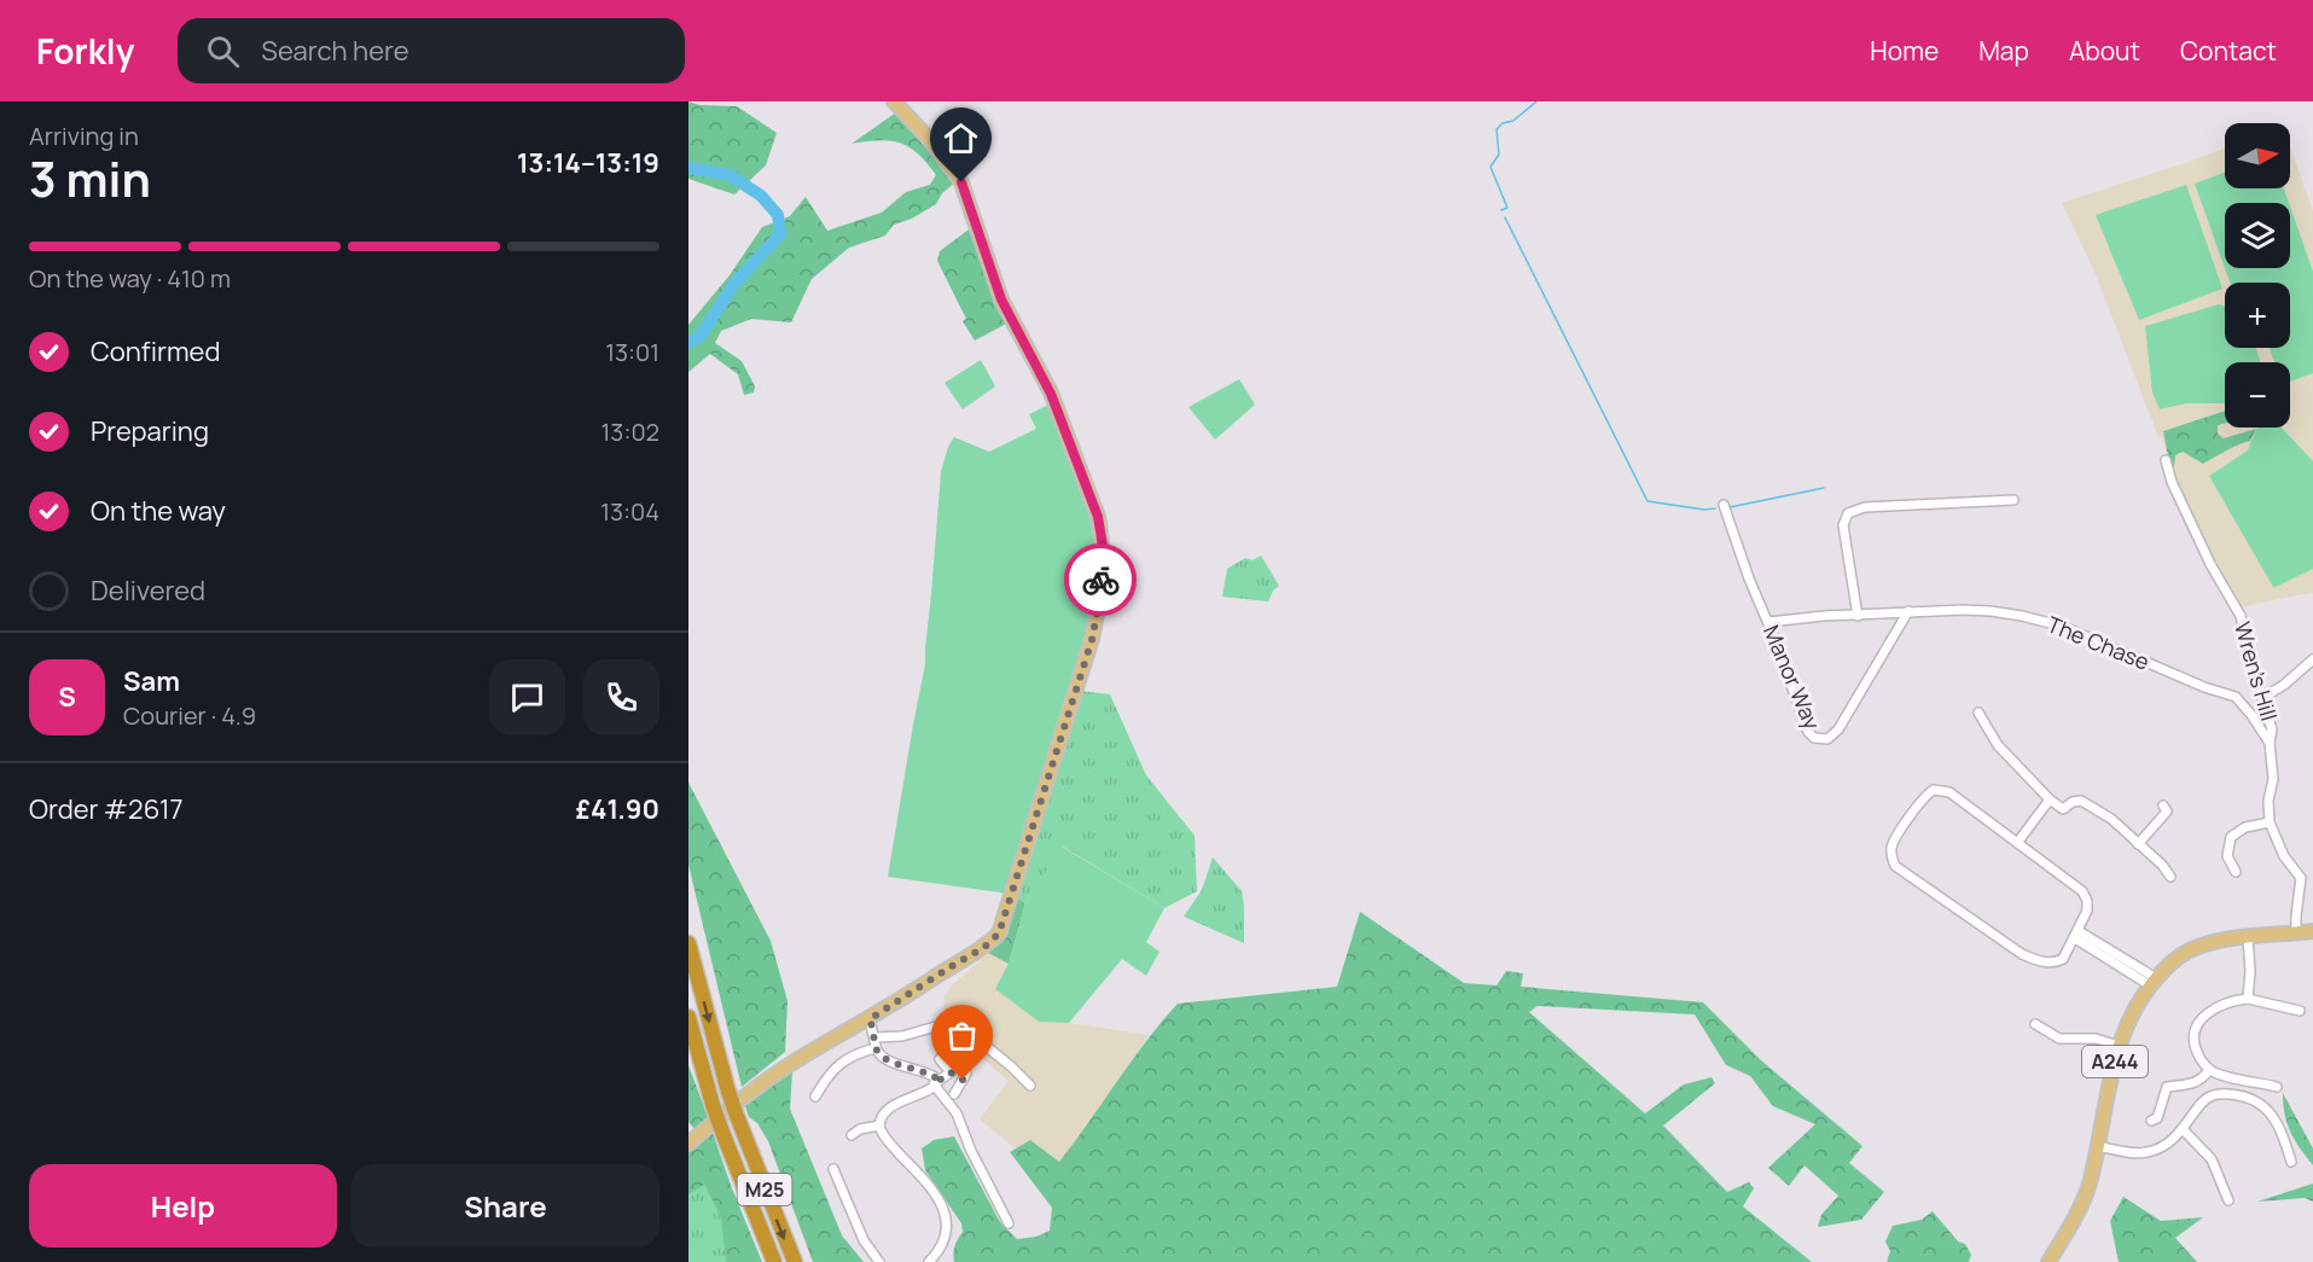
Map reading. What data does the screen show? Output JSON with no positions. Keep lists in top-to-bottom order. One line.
{"streets":{"highway":["M25"],"main road":["A244"],"street":["The Chase","Wren's Hill","Manor Way"]},"crossings":[["The Chase","Wren's Hill"],["The Chase","Manor Way"],["Wren's Hill","A244"]],"north":"right","page":{"header":"Forkly","search":"Search here","nav":["Home","Map","About","Contact"],"heading":["3 min","Arriving in","13:14–13:19"],"panel":["Sam","Courier · 4.9","Order #2617","£41.90"],"map_buttons":["+","−"],"bar":"On the way · 410 m","list":[["Confirmed","13:01"],["Preparing","13:02"],["On the way","13:04"],"Delivered"],"round":"S","buttons":["Help","Share"]}}
